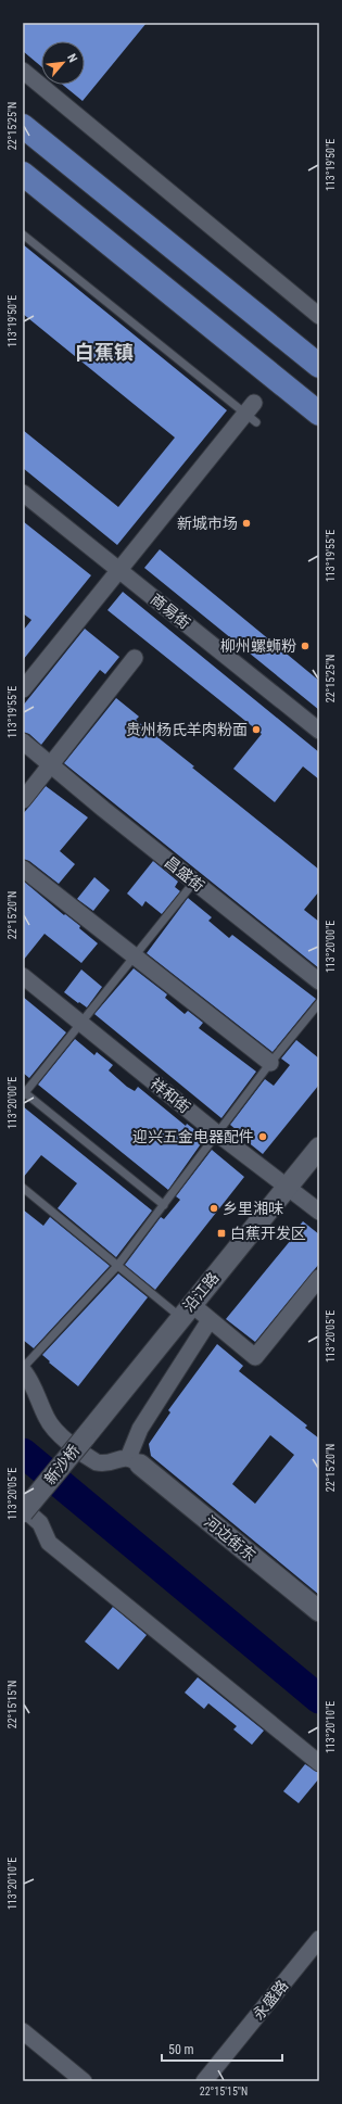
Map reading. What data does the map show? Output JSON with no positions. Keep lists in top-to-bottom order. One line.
{"streets":{"street":["商易街","昌盛街","祥和街","沿江路","新沙桥","河边街东","永盛路"]},"crossings":[["祥和街","沿江路"],["沿江路","新沙桥"]],"districts":["白蕉镇"],"places":{"other":["新城市场","柳州螺蛳粉","贵州杨氏羊肉粉面","迎兴五金电器配件","乡里湘味"],"transit":["白蕉开发区"]},"scale_bar":"50 m","north":"top right","coordinates":["22°15'25\"N","113°19'50\"E","113°19'55\"E","22°15'20\"N","113°20'00\"E","113°20'05\"E","22°15'15\"N","113°20'10\"E"]}
